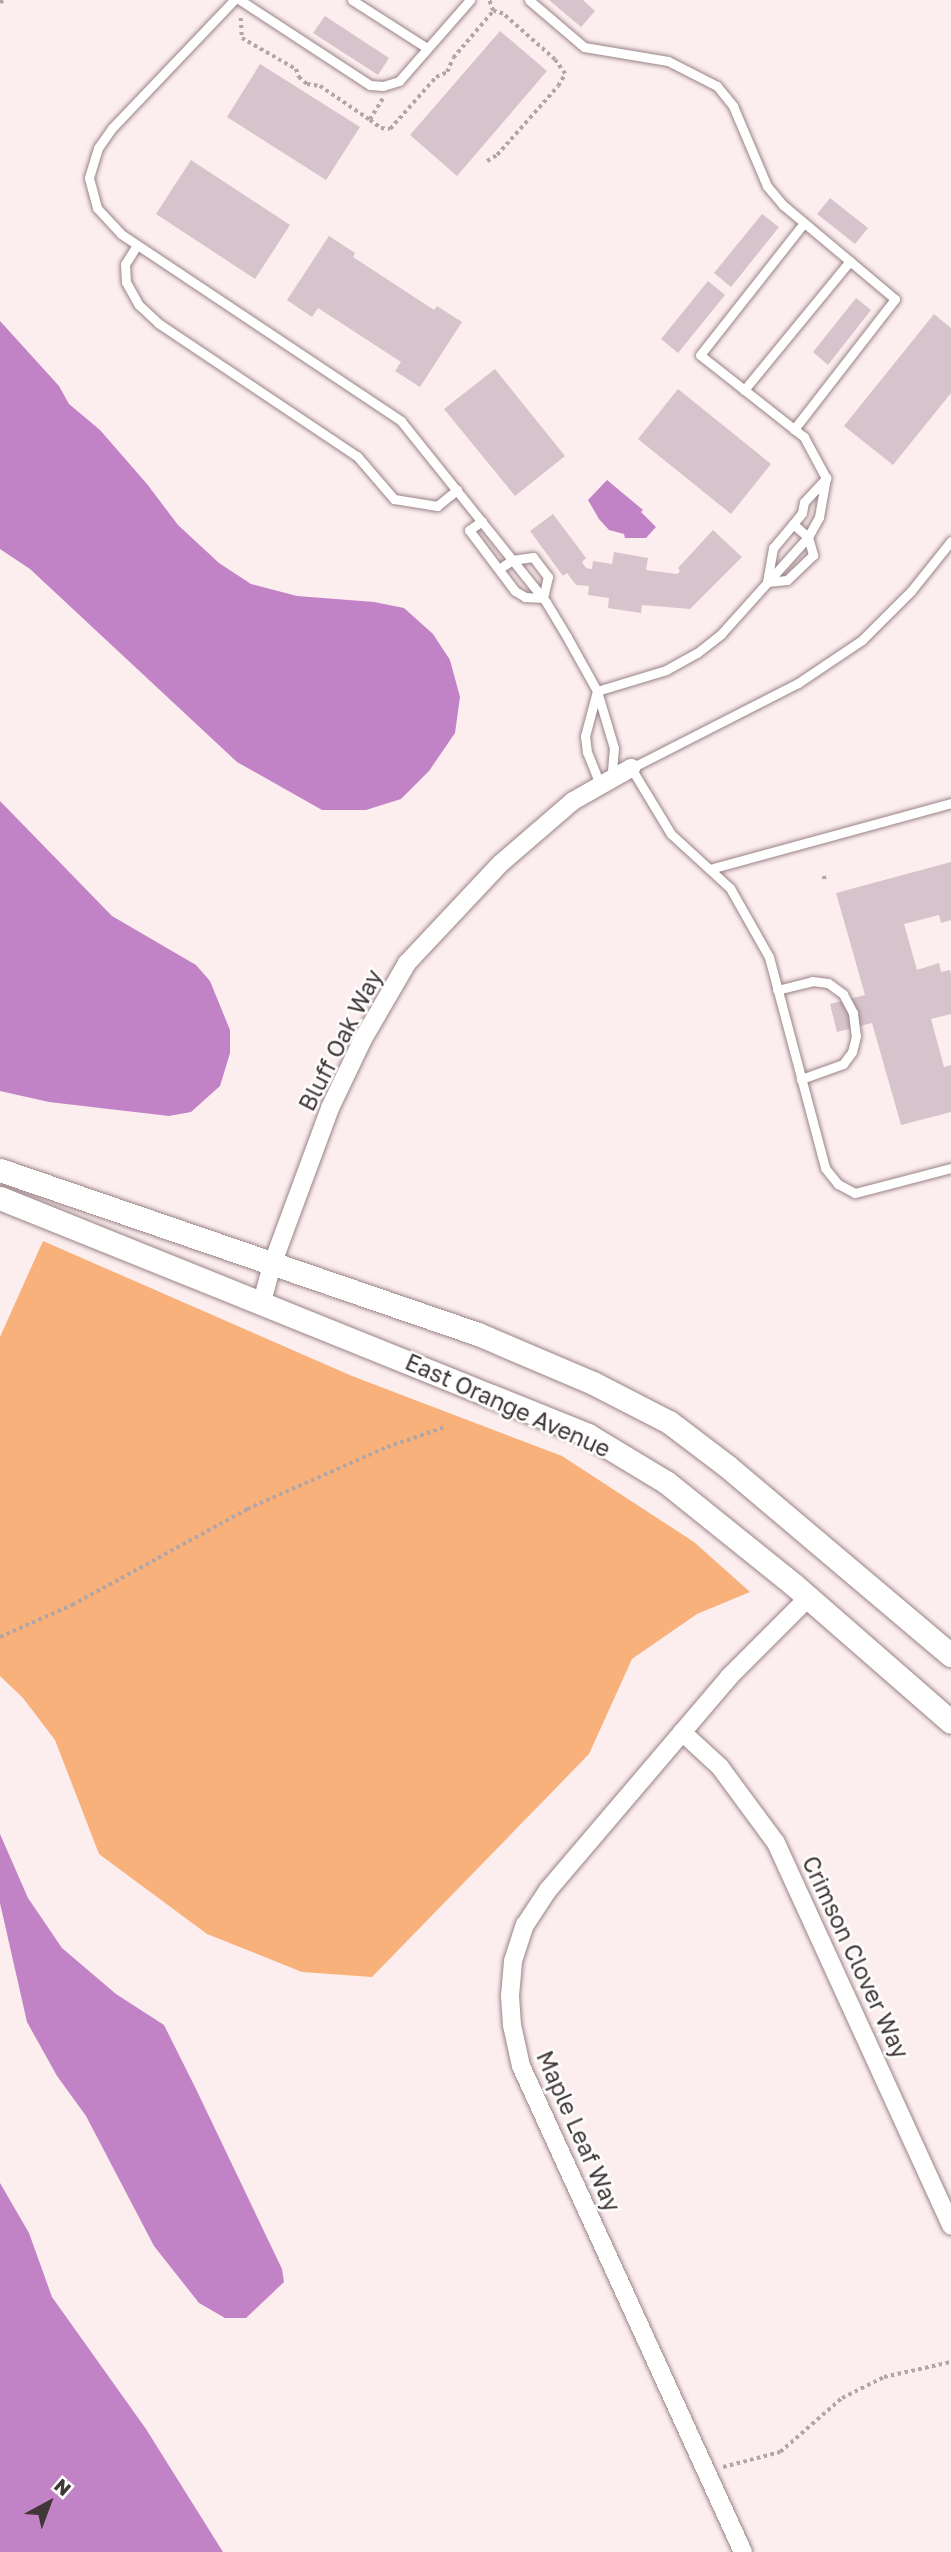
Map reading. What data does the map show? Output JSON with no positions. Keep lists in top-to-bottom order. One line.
{"streets":{"street":["Bluff Oak Way","East Orange Avenue","Crimson Clover Way","Maple Leaf Way"]},"crossings":[["Bluff Oak Way","East Orange Avenue"],["East Orange Avenue","Maple Leaf Way"],["Crimson Clover Way","Maple Leaf Way"]],"north":"top right"}
